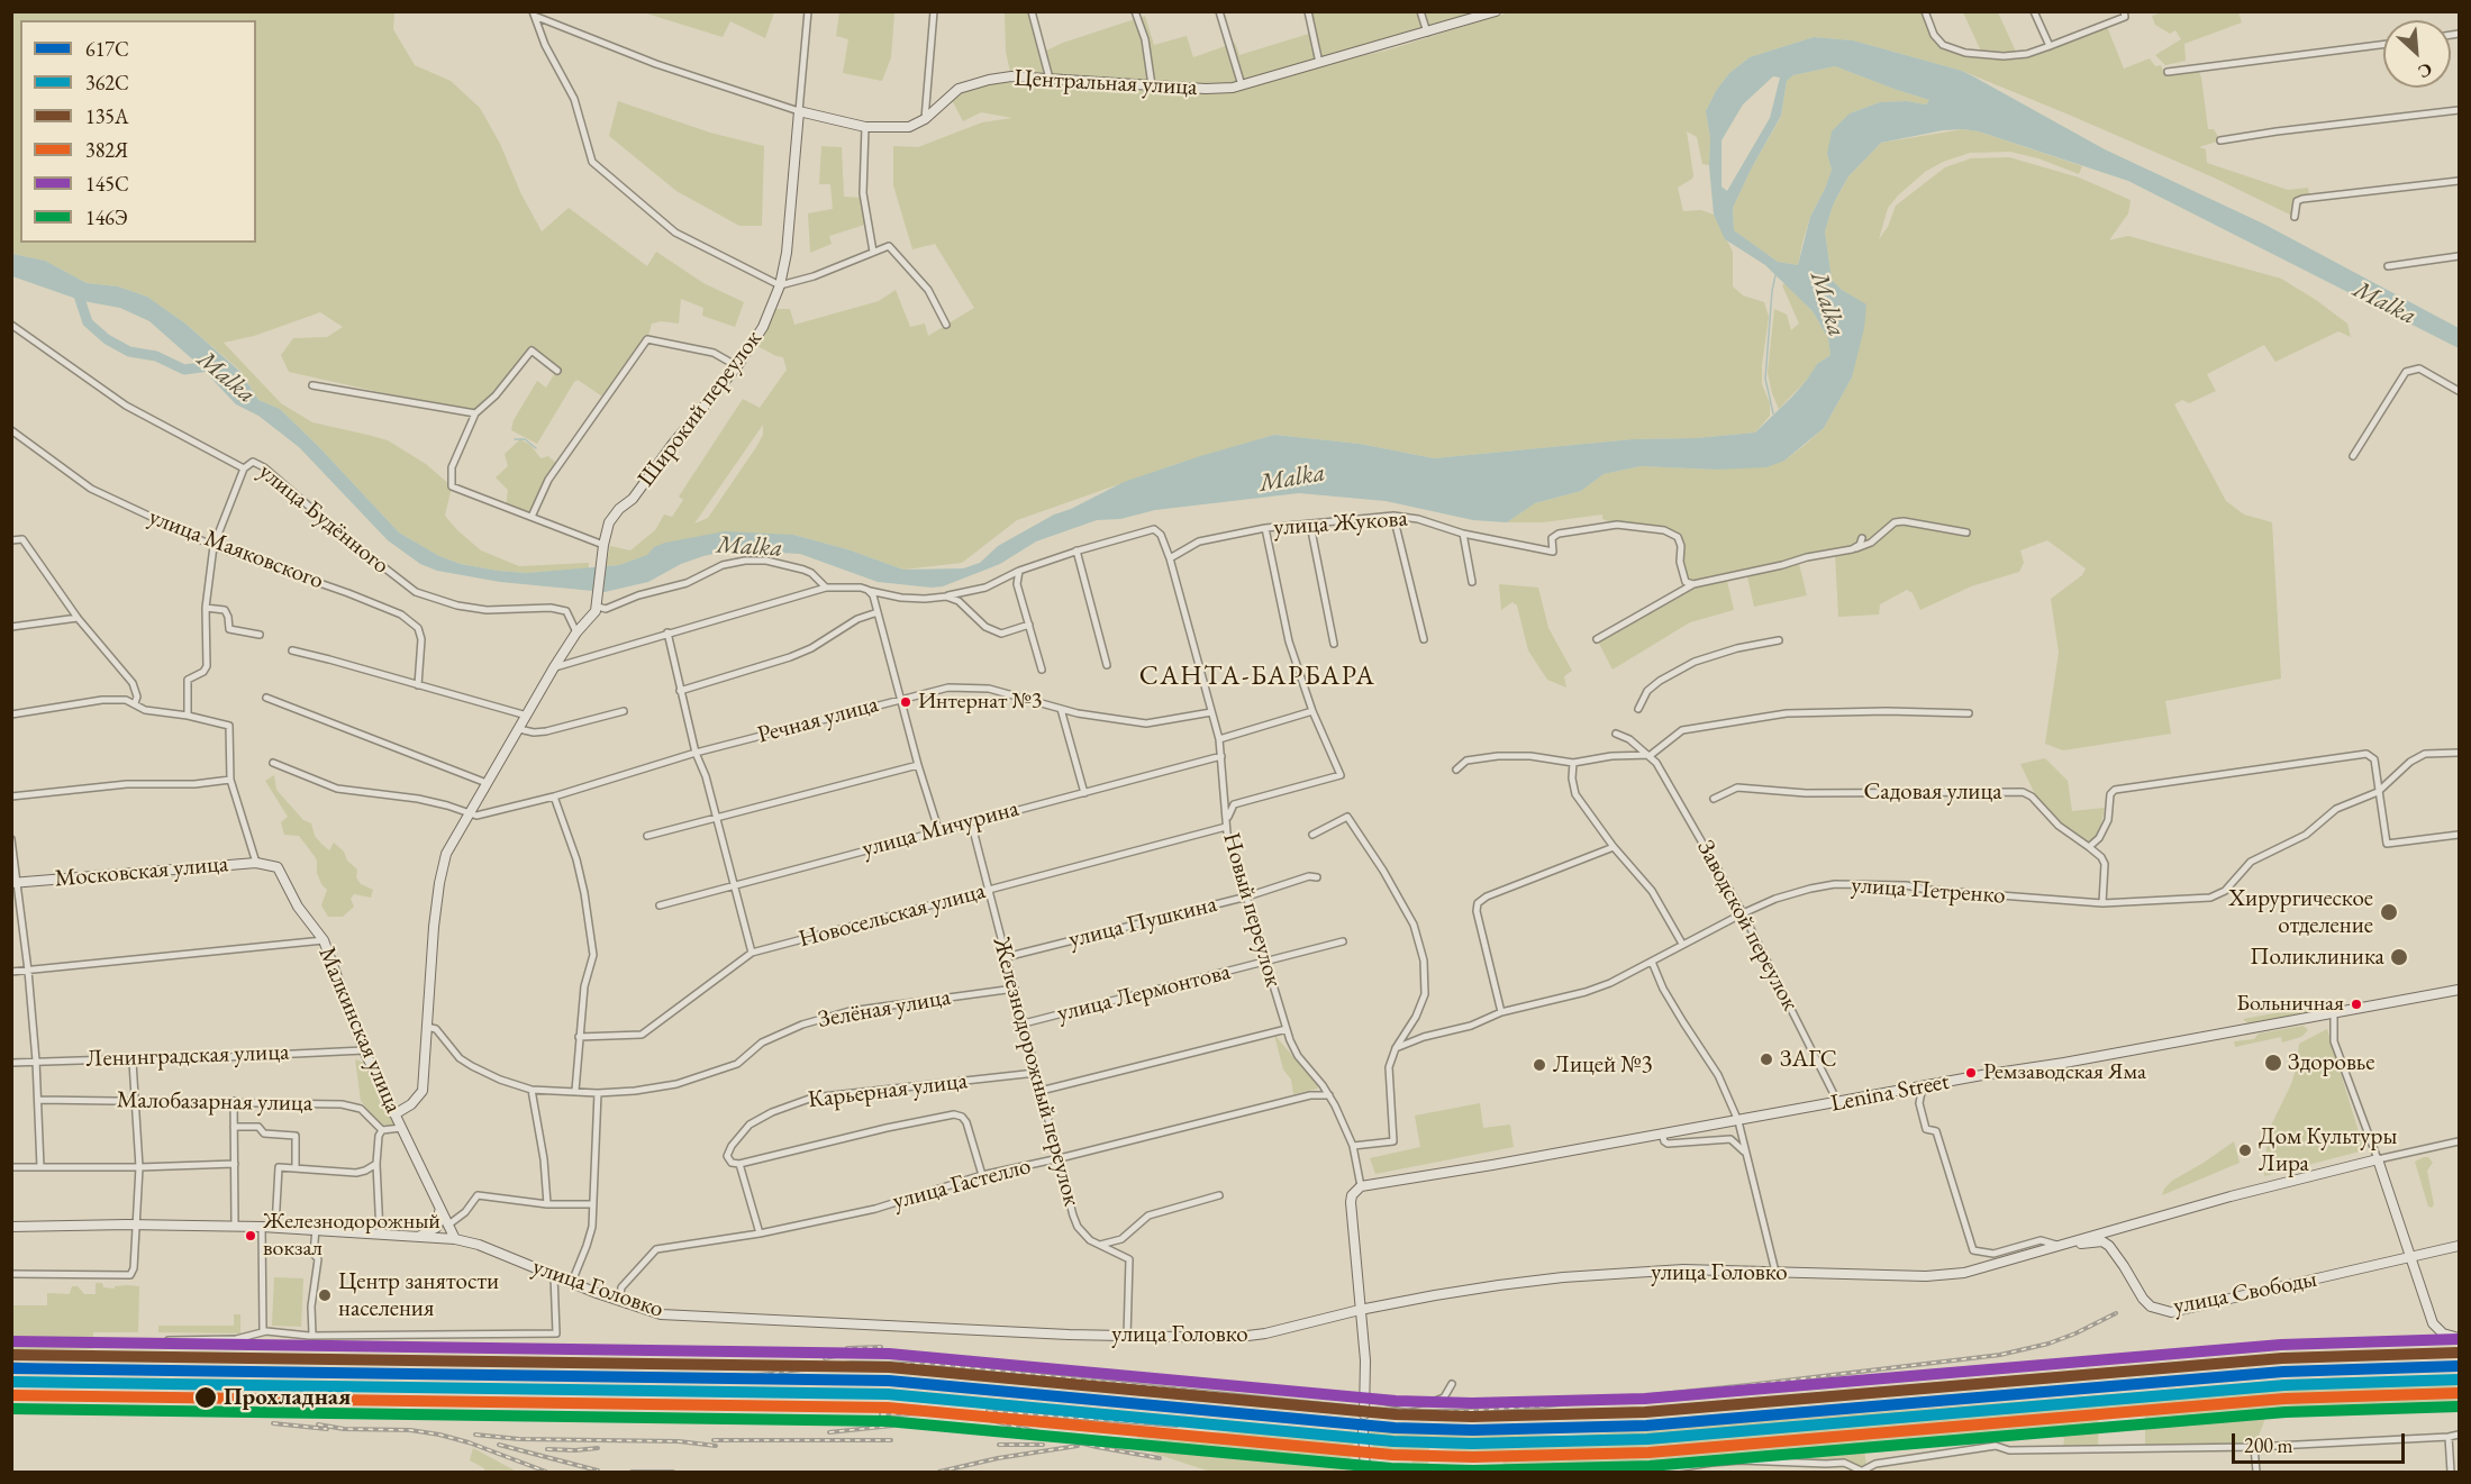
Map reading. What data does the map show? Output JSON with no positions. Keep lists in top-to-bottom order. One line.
{"streets":{"street":["Центральная улица","Широкий переулок","улица Будённого","улица Жукова","улица Маяковского","Речная улица","Садовая улица","улица Мичурина","Московская улица","улица Петренко","Новый переулок","Новосельская улица","улица Пушкина","Заводской переулок","улица Лермонтова","Зелёная улица","Малкинская улица","Ленинградская улица","Железнодорожный переулок","Карьерная улица","Lenina Street","Малобазарная улица","улица Гастелло","улица Головко","улица Свободы"]},"crossings":[["улица Жукова","Новый переулок"],["Речная улица","Новый переулок"],["улица Мичурина","Новый переулок"],["улица Мичурина","Железнодорожный переулок"],["Московская улица","Малкинская улица"],["улица Петренко","Заводской переулок"],["Новый переулок","Новосельская улица"],["Новый переулок","улица Пушкина"],["Новый переулок","улица Лермонтова"],["Новый переулок","Lenina Street"],["Новый переулок","улица Гастелло"],["Новосельская улица","Железнодорожный переулок"],["улица Пушкина","Железнодорожный переулок"],["Заводской переулок","Lenina Street"],["улица Лермонтова","Железнодорожный переулок"],["Зелёная улица","Железнодорожный переулок"],["Малкинская улица","Ленинградская улица"],["Малкинская улица","улица Головко"],["Железнодорожный переулок","Карьерная улица"],["Железнодорожный переулок","улица Гастелло"],["Железнодорожный переулок","улица Головко"],["Карьерная улица","улица Гастелло"],["улица Гастелло","улица Головко"],["улица Головко","улица Свободы"]],"districts":["САНТА-БАРБАРА"],"water":["Malka"],"places":["Интернат №3","Хирургическое отделение","Поликлиника","Больничная","ЗАГС","Здоровье","Лицей №3","Ремзаводская Яма","Дом Культуры Лира","Железнодорожный вокзал","Центр занятости населения","Прохладная"],"lines":["transit line 145С","transit line 135А","transit line 617C","transit line 362С","transit line 382Я","transit line 146Э"],"legend":["617C","362С","135А","382Я","145С","146Э"],"scale_bar":"200 m","north":"bottom right"}
